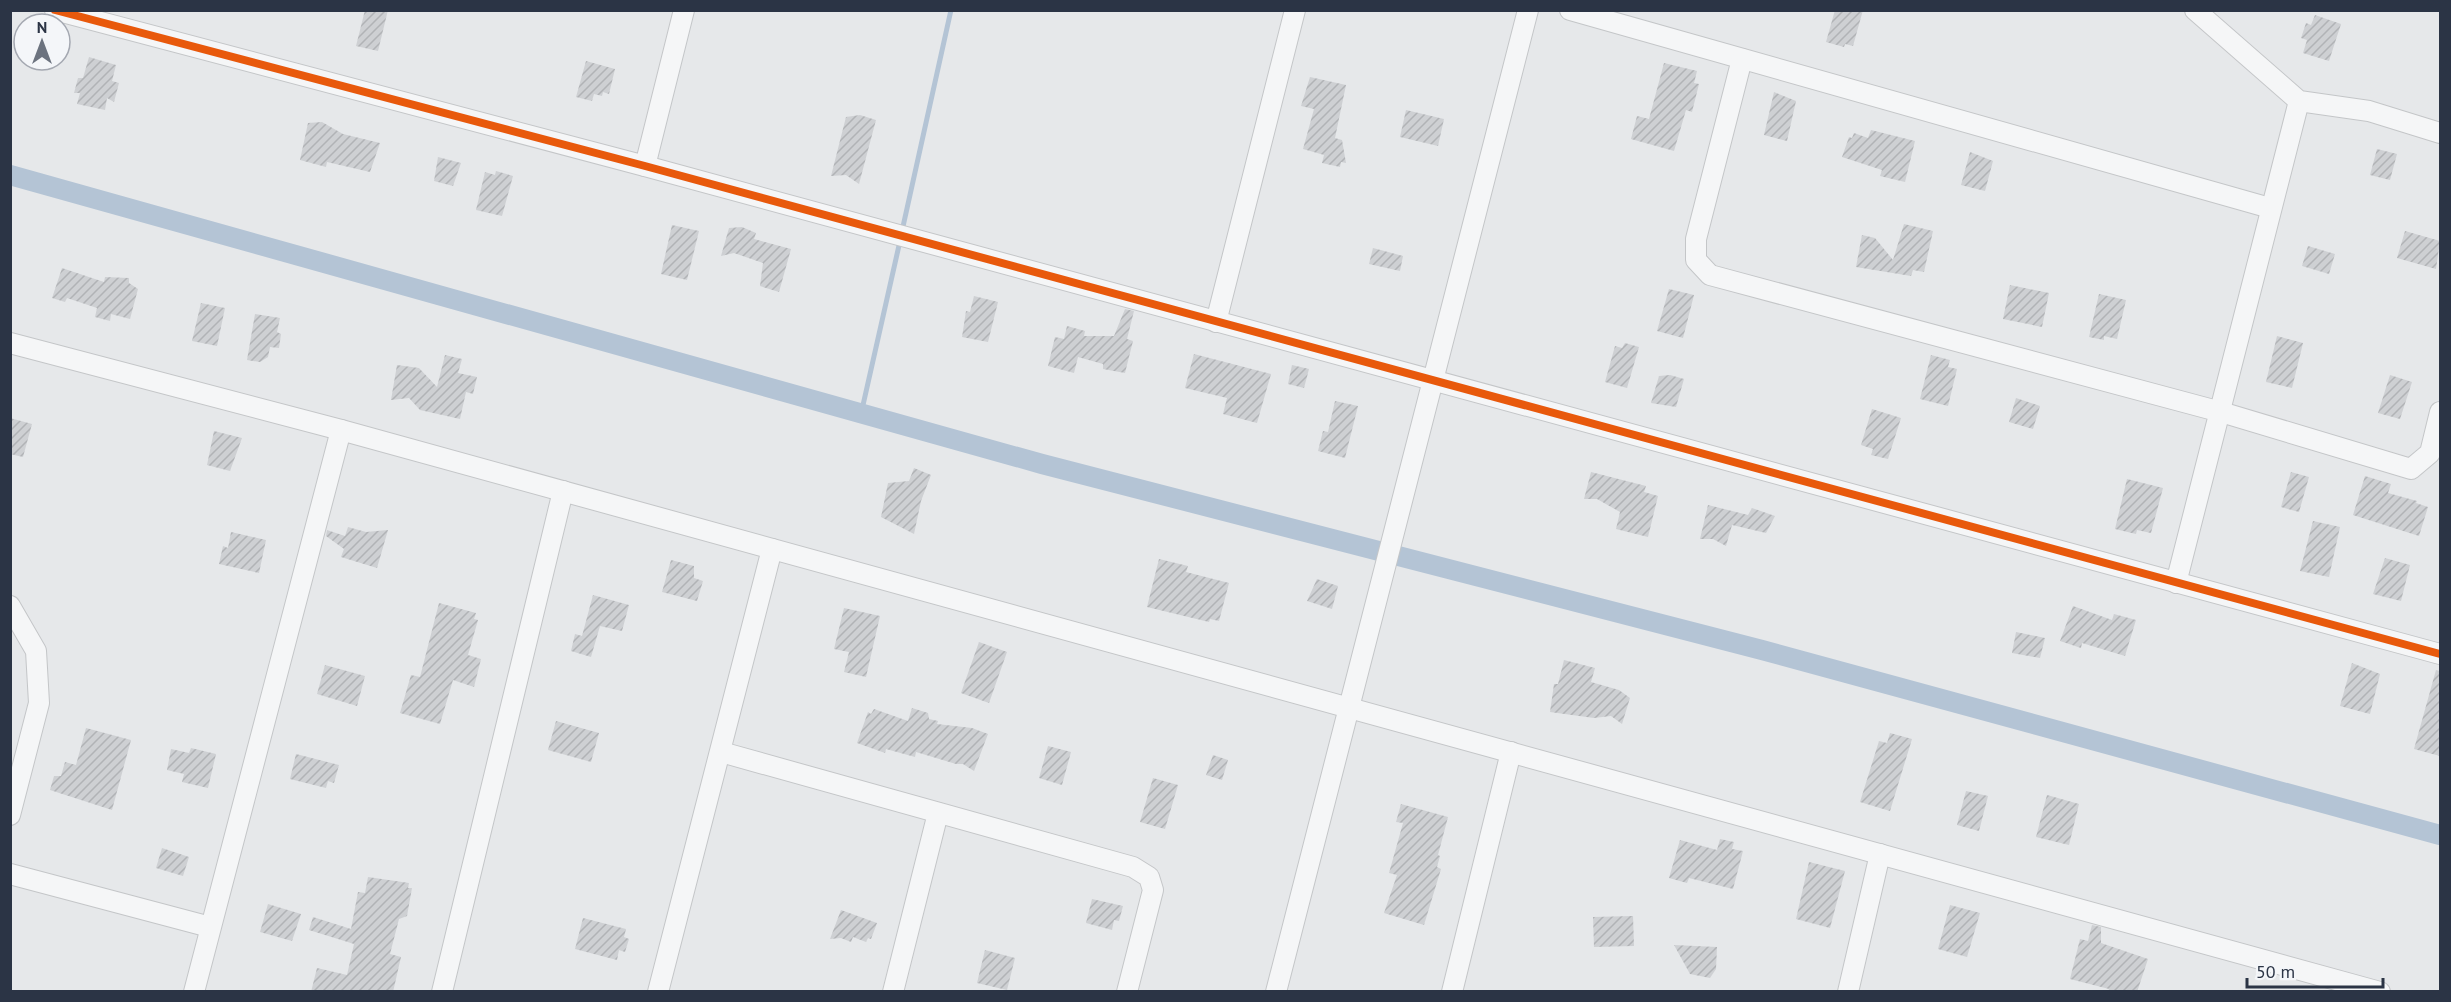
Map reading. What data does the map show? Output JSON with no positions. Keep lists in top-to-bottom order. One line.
{"scale_bar":"50 m","north":"top"}
